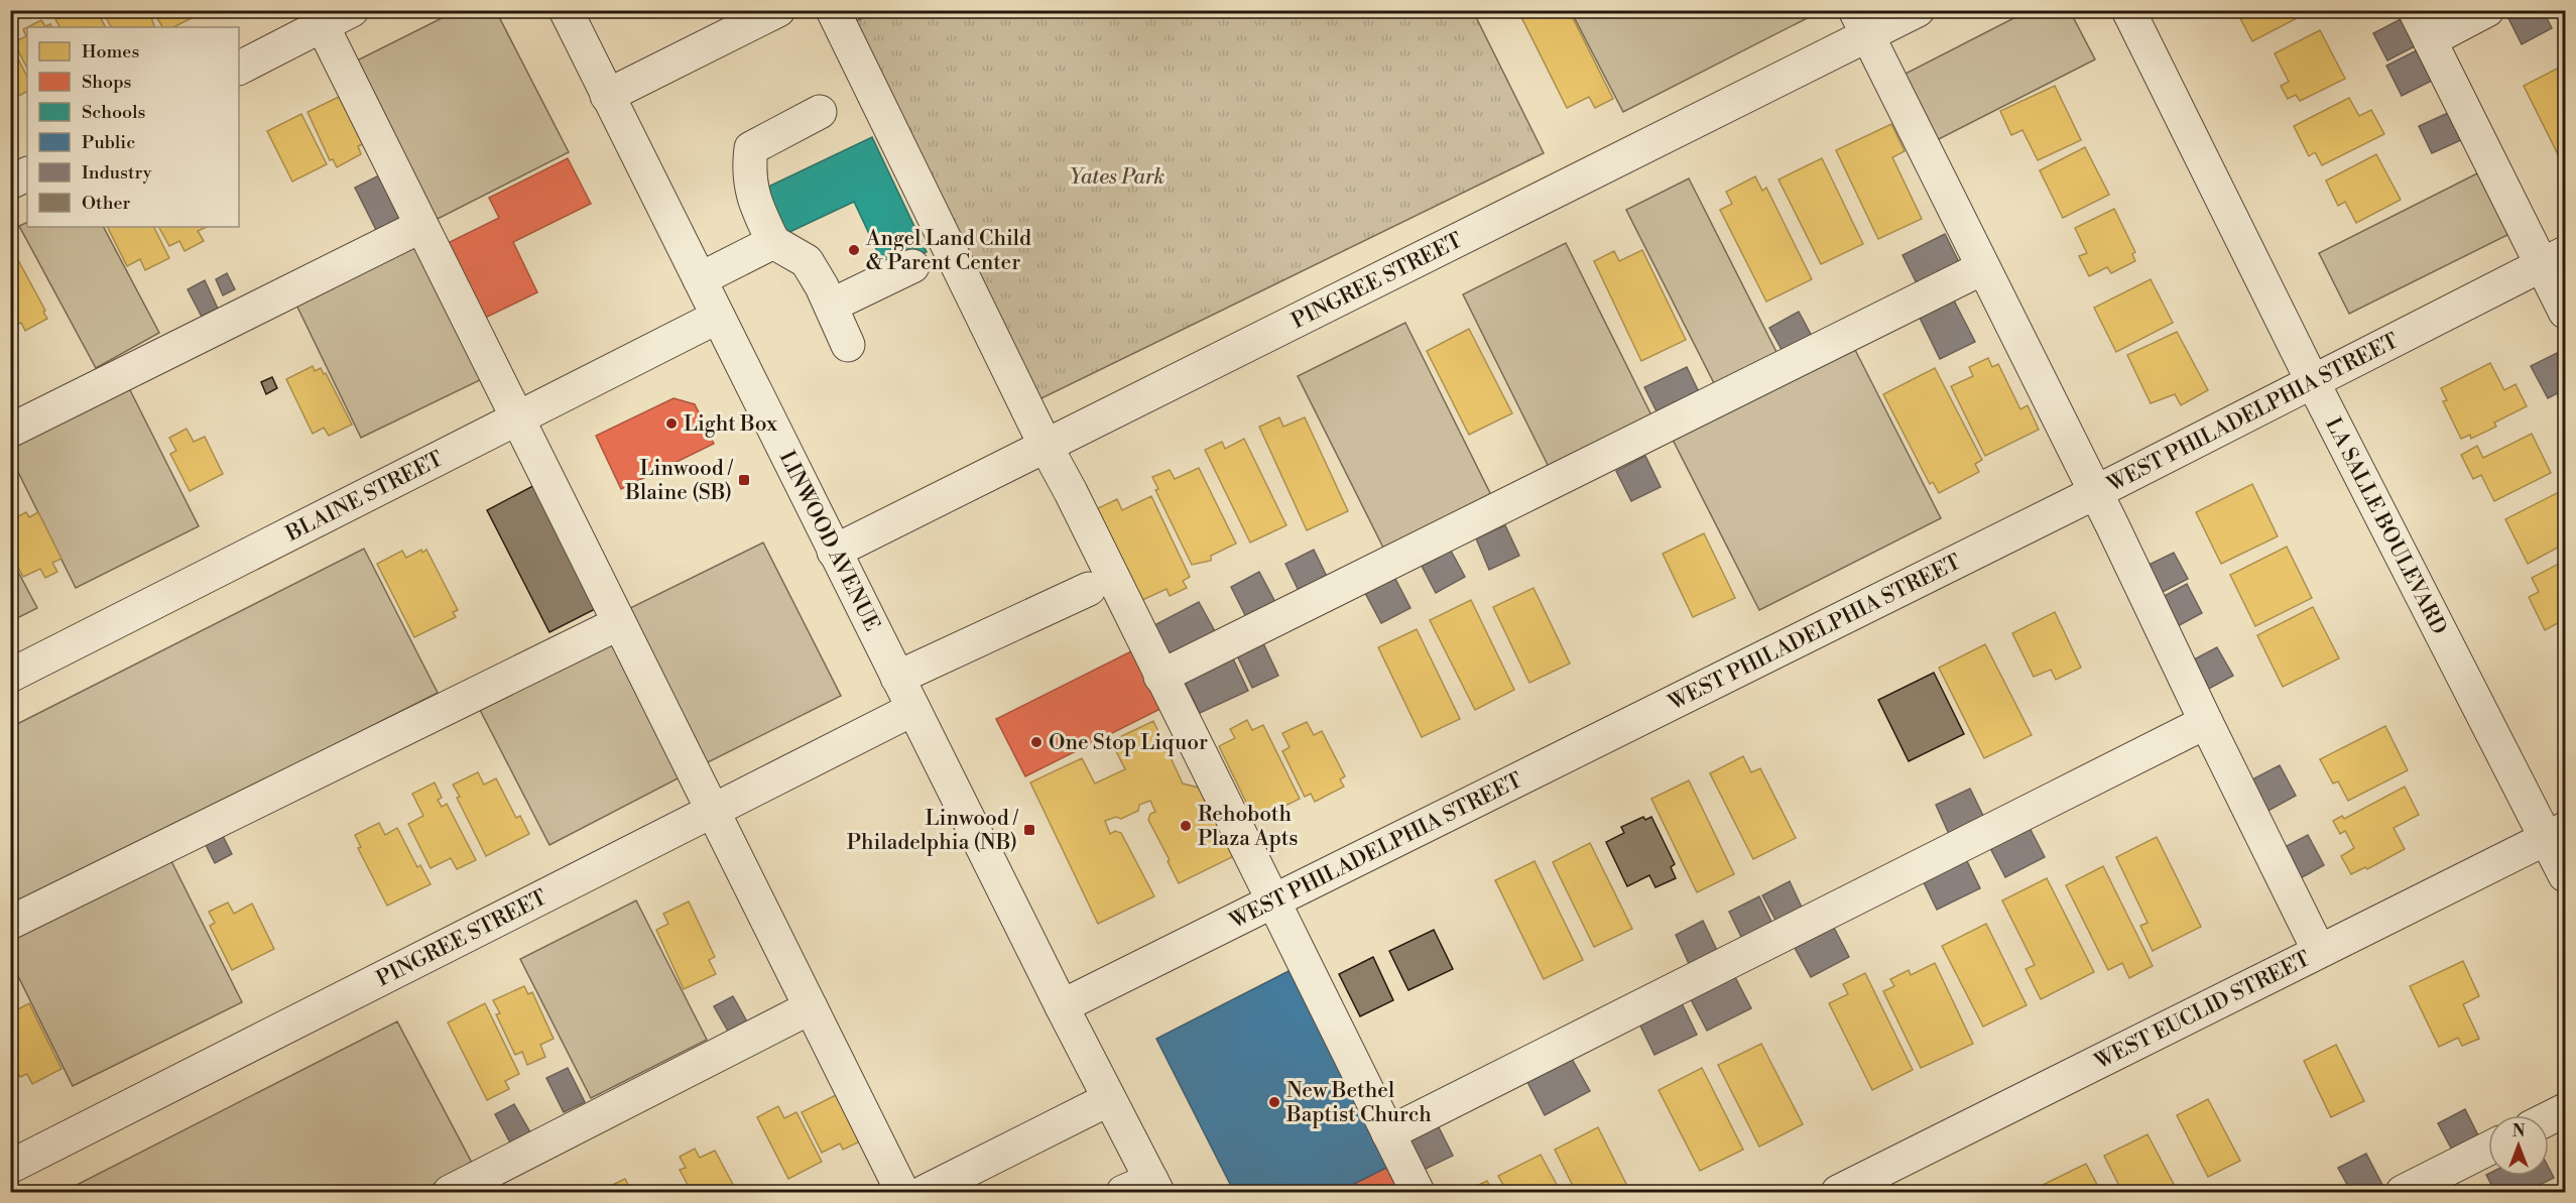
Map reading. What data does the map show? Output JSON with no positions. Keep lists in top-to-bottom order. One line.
{"streets":{"street":["PINGREE STREET","WEST PHILADELPHIA STREET","BLAINE STREET","LA SALLE BOULEVARD","LINWOOD AVENUE","WEST EUCLID STREET"]},"crossings":[["PINGREE STREET","LINWOOD AVENUE"],["WEST PHILADELPHIA STREET","LA SALLE BOULEVARD"],["WEST PHILADELPHIA STREET","LINWOOD AVENUE"],["BLAINE STREET","LINWOOD AVENUE"],["LA SALLE BOULEVARD","WEST EUCLID STREET"]],"parks":["Yates Park"],"places":{"other":["Angel Land Child & Parent Center","Light Box","One Stop Liquor","Rehoboth Plaza Apts","New Bethel Baptist Church"],"transit":["Linwood / Blaine (SB)","Linwood / Philadelphia (NB)"]},"legend":["Homes","Shops","Schools","Public","Industry","Other"],"north":"top"}
